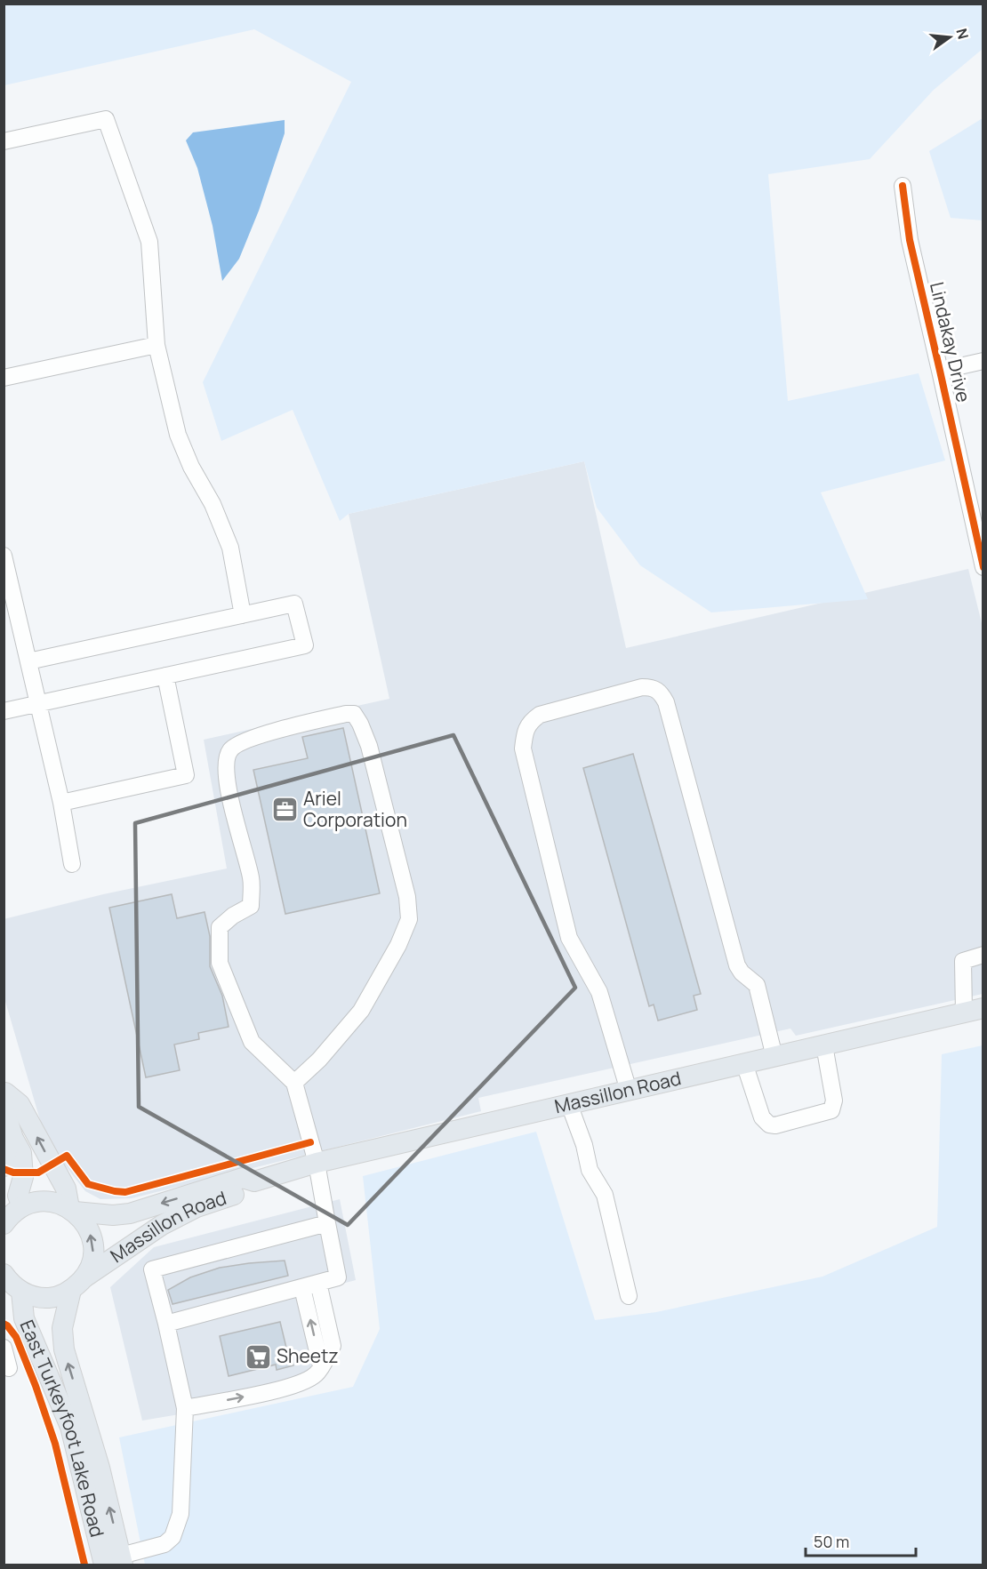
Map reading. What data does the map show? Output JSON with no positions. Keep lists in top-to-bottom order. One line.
{"streets":{"main road":["Massillon Road","East Turkeyfoot Lake Road"],"street":["Lindakay Drive"]},"crossings":[["Massillon Road","East Turkeyfoot Lake Road"]],"places":{"office":["Ariel Corporation"],"supermarket":["Sheetz"]},"scale_bar":"50 m","north":"right"}
